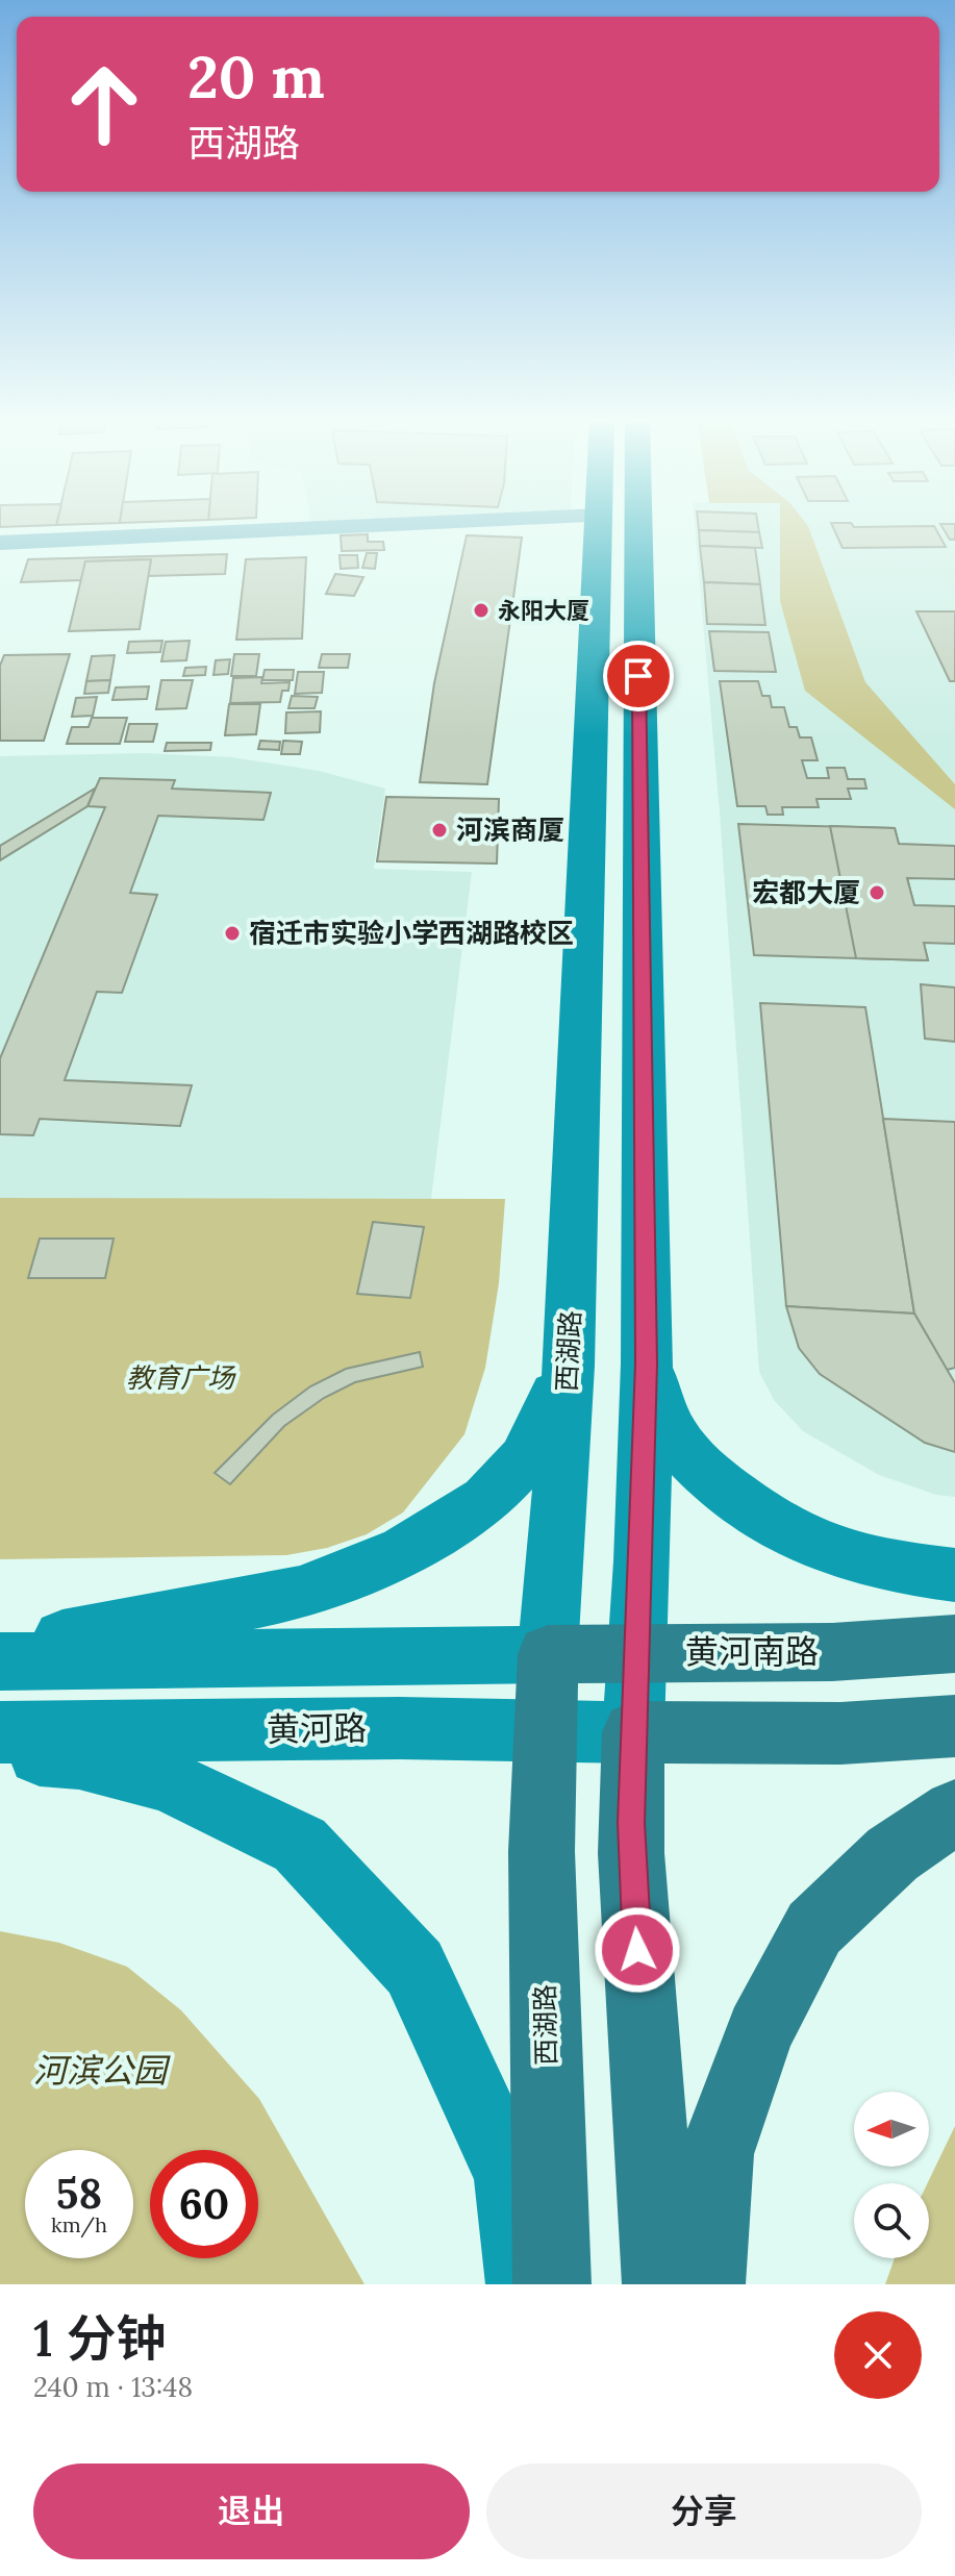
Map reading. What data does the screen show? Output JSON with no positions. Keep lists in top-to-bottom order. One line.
{"streets":{"main road":["西湖路","黄河南路","黄河路"]},"crossings":[["西湖路","黄河南路"],["西湖路","黄河路"]],"parks":["教育广场","河滨公园"],"places":["永阳大厦","河滨商厦","宏都大厦","宿迁市实验小学西湖路校区"],"north":"left","page":{"turn":["20 m","西湖路"],"speed":"58 km/h","limit":"60","heading":["1 分钟","240 m · 13:48"],"buttons":["退出","分享"]}}
